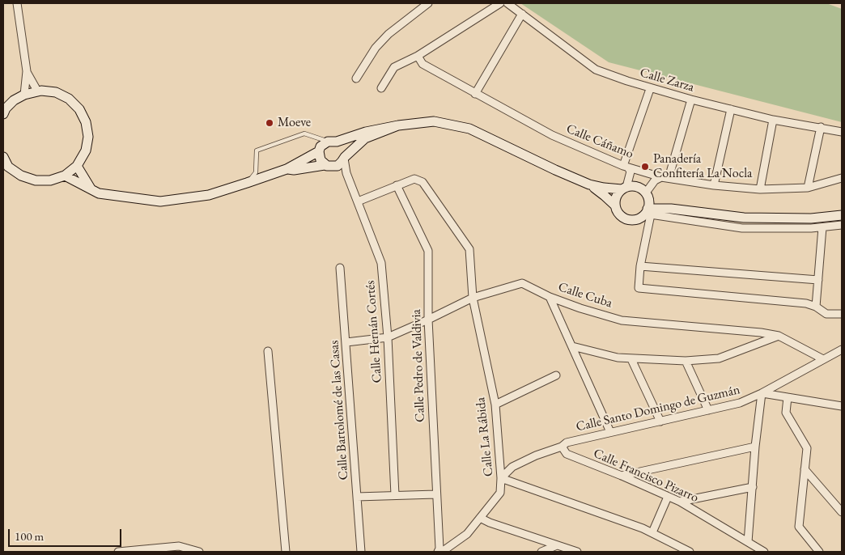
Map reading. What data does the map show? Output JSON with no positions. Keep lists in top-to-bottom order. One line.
{"streets":{"street":["Calle Zarza","Calle Cáñamo","Calle Cuba","Calle Hernán Cortés","Calle Pedro de Valdivia","Calle Santo Domingo de Guzmán","Calle Bartolomé de las Casas","Calle La Rábida","Calle Francisco Pizarro"]},"crossings":[["Calle Cuba","Calle Hernán Cortés"],["Calle Cuba","Calle Pedro de Valdivia"],["Calle Cuba","Calle Santo Domingo de Guzmán"],["Calle Cuba","Calle Bartolomé de las Casas"],["Calle Cuba","Calle La Rábida"],["Calle Hernán Cortés","Calle La Rábida"],["Calle Pedro de Valdivia","Calle La Rábida"],["Calle Santo Domingo de Guzmán","Calle La Rábida"],["Calle Santo Domingo de Guzmán","Calle Francisco Pizarro"]],"places":["Moeve","Panadería Confitería La Nocla"],"scale_bar":"100 m"}
